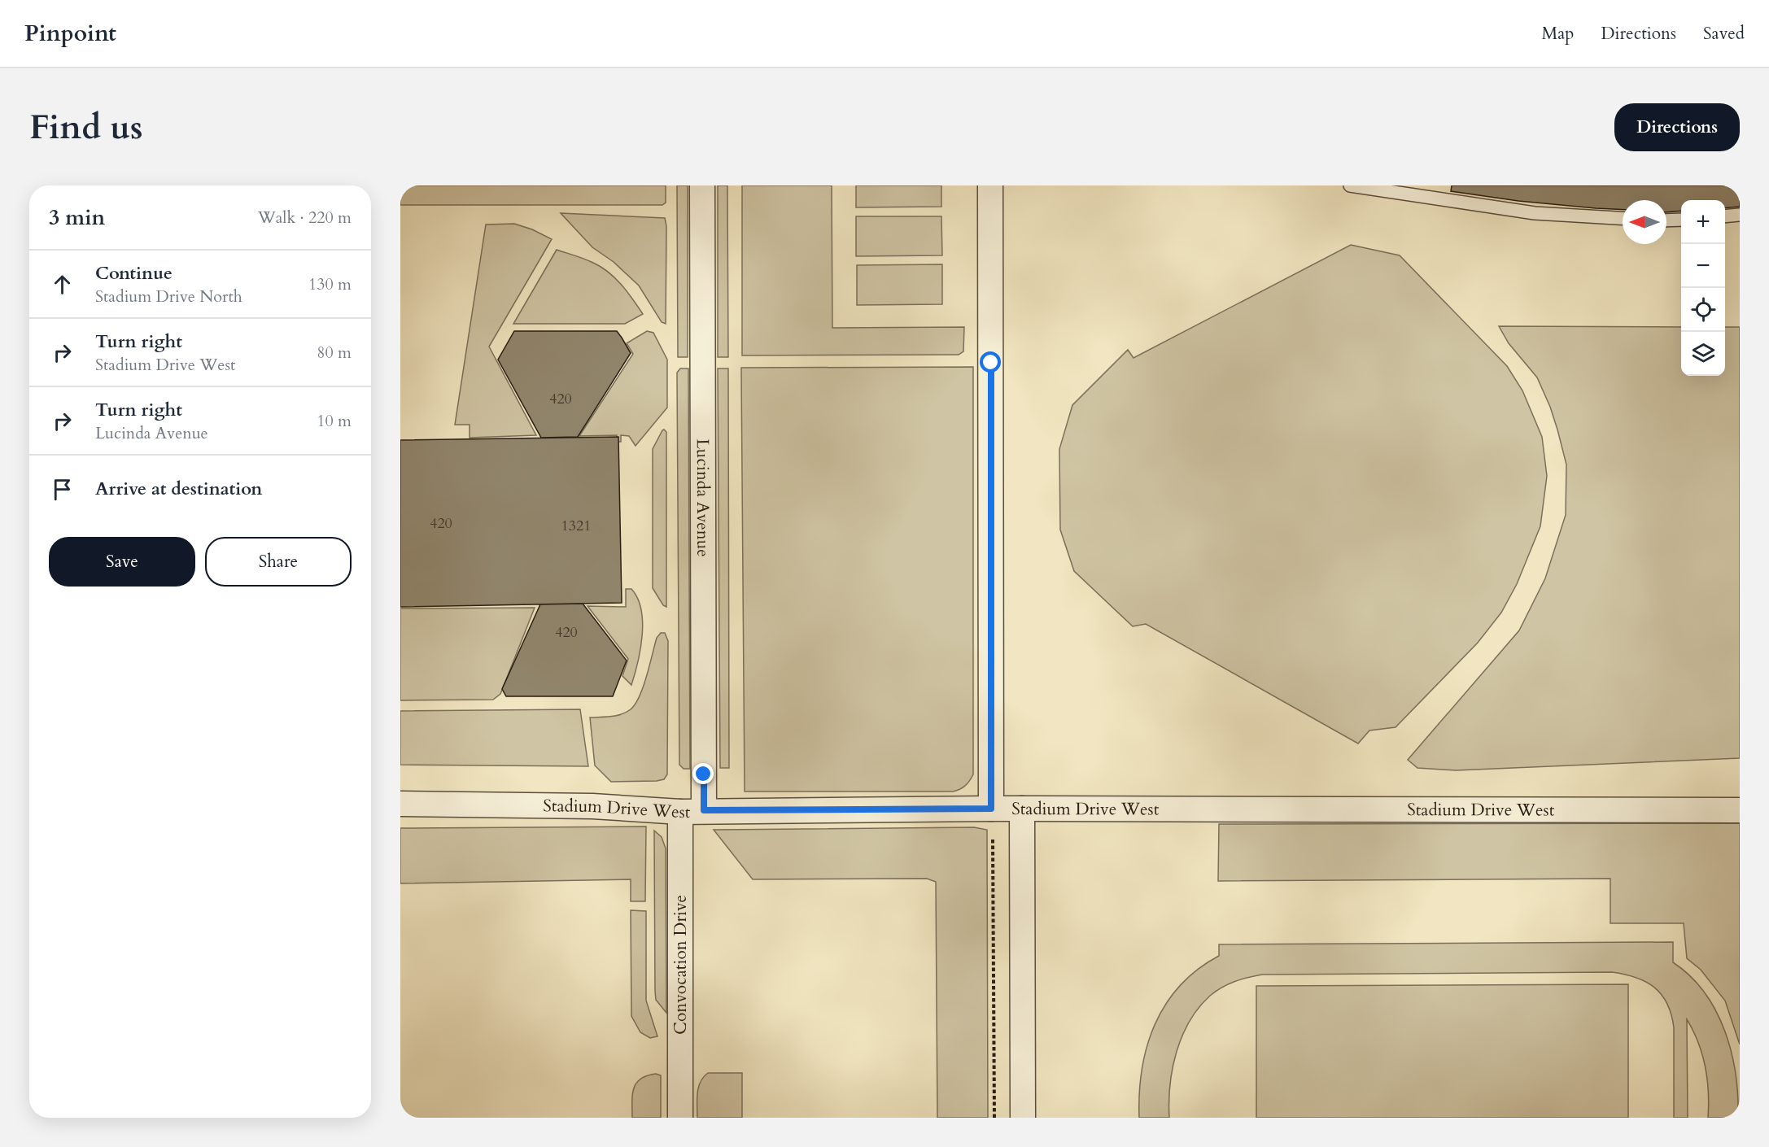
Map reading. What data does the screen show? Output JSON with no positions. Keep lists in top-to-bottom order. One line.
{"streets":{"street":["Lucinda Avenue","Stadium Drive West","Convocation Drive"]},"crossings":[["Lucinda Avenue","Stadium Drive West"],["Stadium Drive West","Convocation Drive"]],"house_numbers":["420","420","1321","420"],"north":"left","page":{"header":"Pinpoint","nav":["Map","Directions","Saved"],"buttons":["Directions",["Save","Share"]],"title":"Find us","heading":["3 min","Walk · 220 m"],"map_buttons":["+","−"],"list":[["Continue","Stadium Drive North","130 m"],["Turn right","Stadium Drive West","80 m"],["Turn right","Lucinda Avenue","10 m"],"Arrive at destination"]}}
